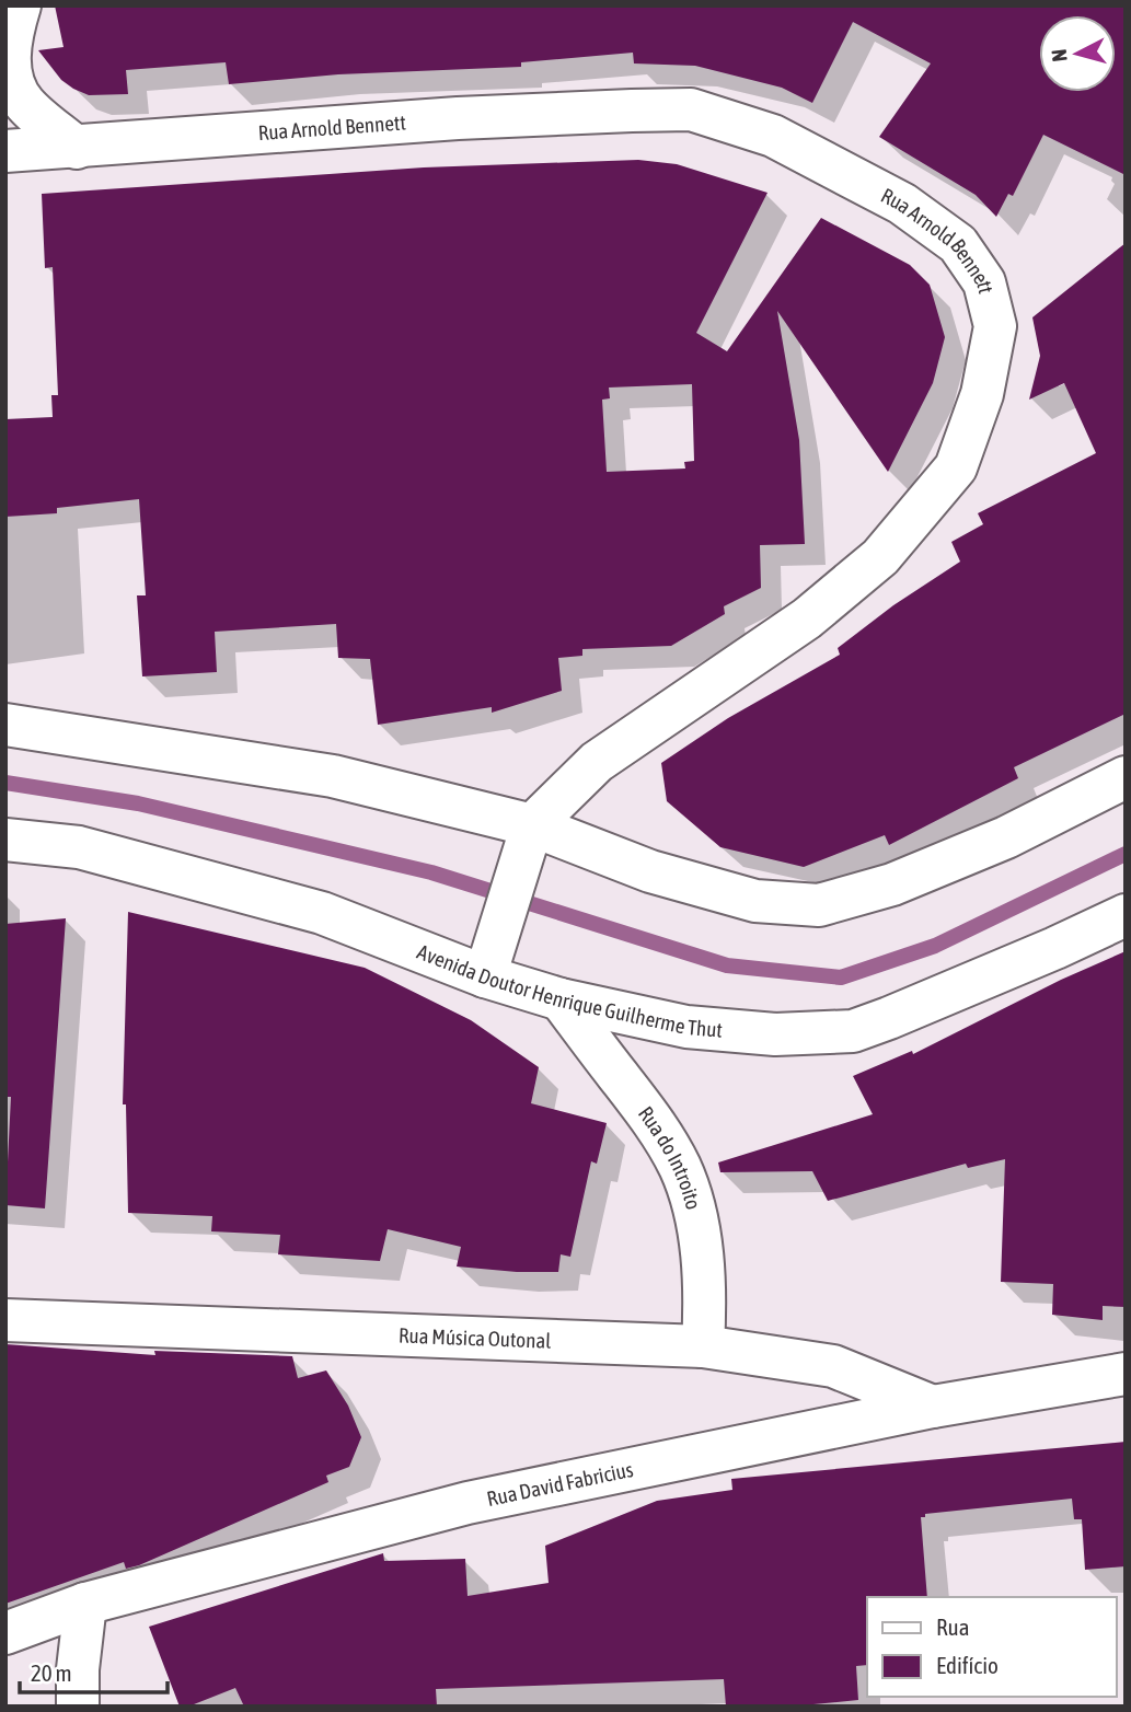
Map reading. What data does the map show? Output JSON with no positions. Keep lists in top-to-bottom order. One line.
{"streets":{"street":["Rua Arnold Bennett","Avenida Doutor Henrique Guilherme Thut","Rua do Introito","Rua Música Outonal","Rua David Fabricius"]},"crossings":[["Rua Arnold Bennett","Avenida Doutor Henrique Guilherme Thut"],["Avenida Doutor Henrique Guilherme Thut","Rua do Introito"],["Rua do Introito","Rua Música Outonal"],["Rua Música Outonal","Rua David Fabricius"]],"legend":["Rua","Edifício"],"scale_bar":"20 m","north":"left"}
